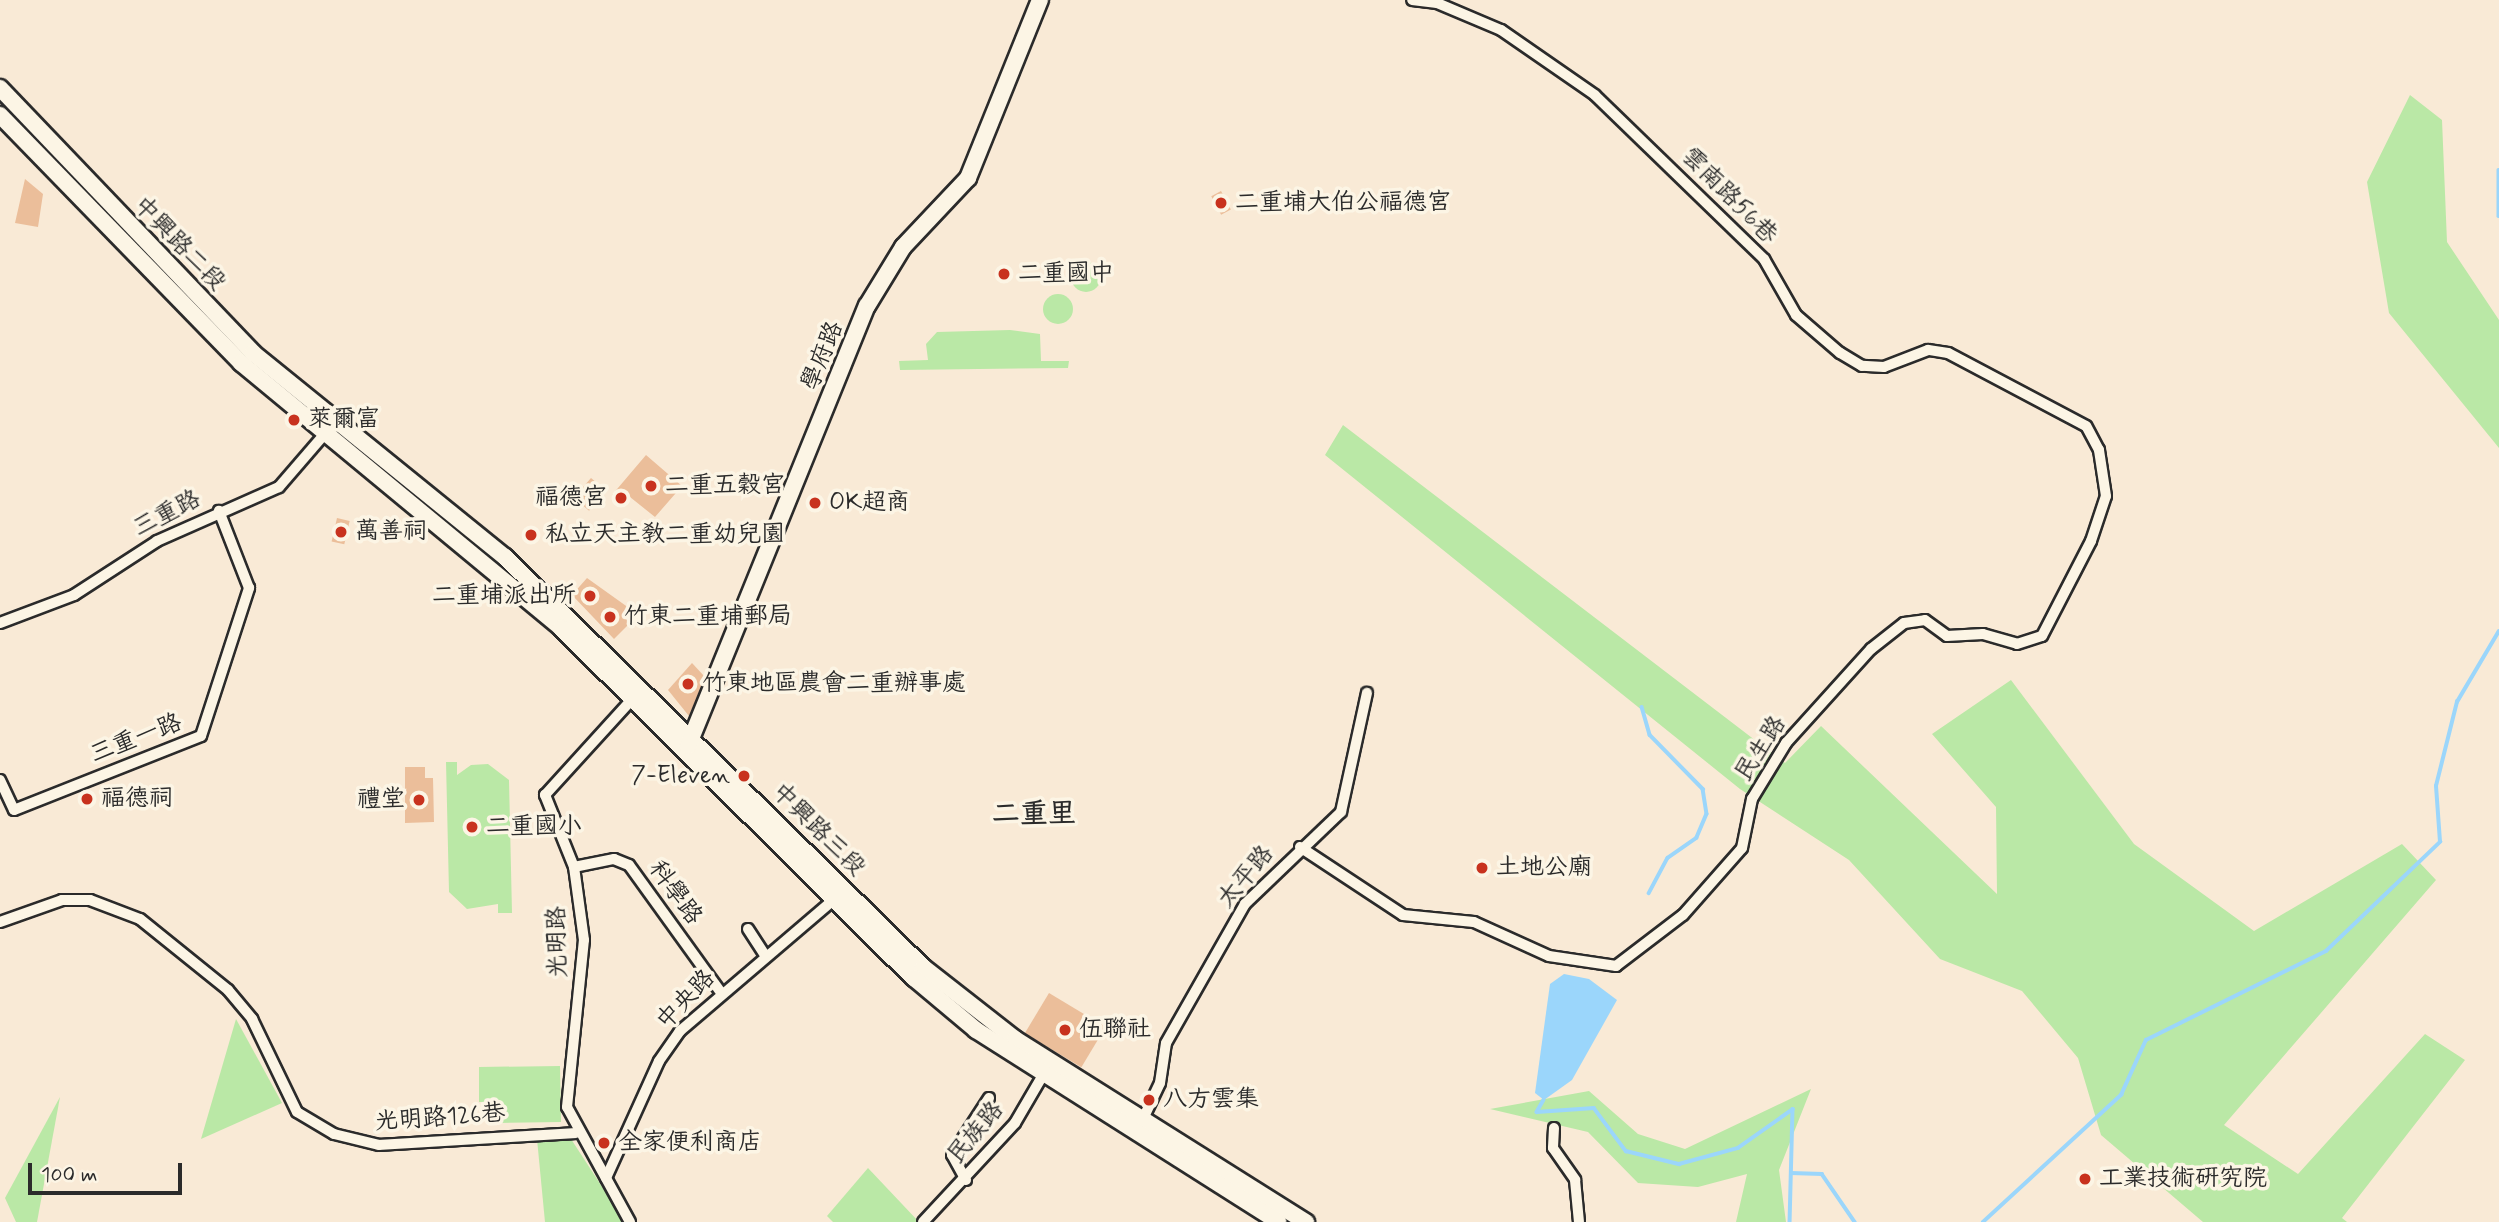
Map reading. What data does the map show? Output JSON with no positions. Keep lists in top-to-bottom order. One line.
{"streets":{"main road":["中興路二段","學府路","中興路三段"],"street":["雲南路56巷","三重路","三重一路","民生路","太平路","科學路","光明路","中央路","光明路126巷","民族路"]},"crossings":[["雲南路56巷","民生路"],["中興路二段","三重路"],["中興路二段","中興路三段"],["學府路","中興路三段"],["三重路","三重一路"],["三重路","中興路三段"],["民生路","太平路"],["中興路三段","太平路"],["中興路三段","光明路"],["中興路三段","中央路"],["中興路三段","民族路"],["科學路","光明路"],["科學路","中央路"],["光明路","中央路"],["光明路","光明路126巷"]],"districts":["二重里"],"places":["二重埔大伯公福德宮","二重國中","萊爾富","二重五穀宮","福德宮","OK超商","萬善祠","私立天主教二重幼兒園","二重埔派出所","竹東二重埔郵局","竹東地區農會二重辦事處","7-Eleven","福德祠","禮堂","二重國小","土地公廟","伍聯社","八方雲集","全家便利商店","工業技術研究院"],"scale_bar":"100 m"}
